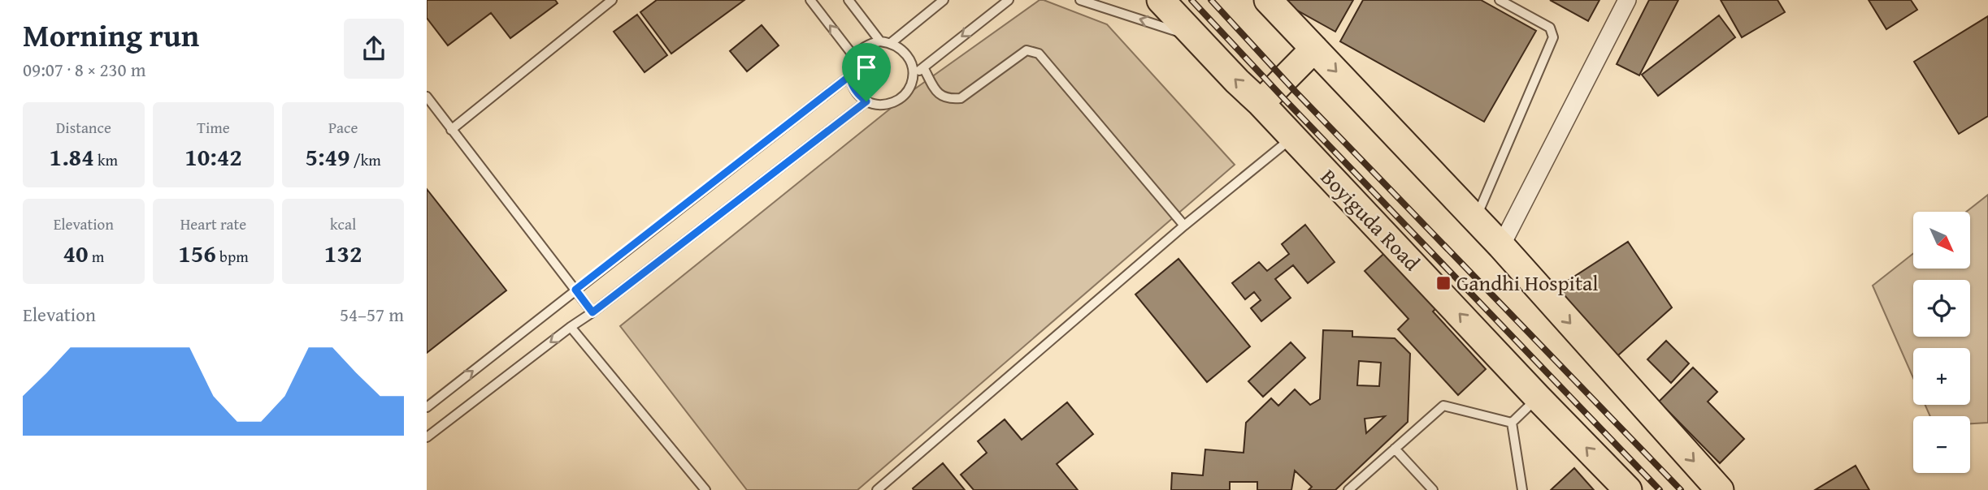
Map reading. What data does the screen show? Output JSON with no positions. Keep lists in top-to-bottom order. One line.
{"streets":{"main road":["Boyiguda Road"]},"places":{"transit":["Gandhi Hospital"]},"north":"bottom right","page":{"heading":["Morning run","09:07 · 8 × 230 m"],"stats":[["Distance","1.84 km"],["Time","10:42"],["Pace","5:49 /km"],["Elevation","40 m"],["Heart rate","156 bpm"],["kcal","132"]],"map_buttons":["+","−"],"chart":["Elevation","54–57 m"]}}
